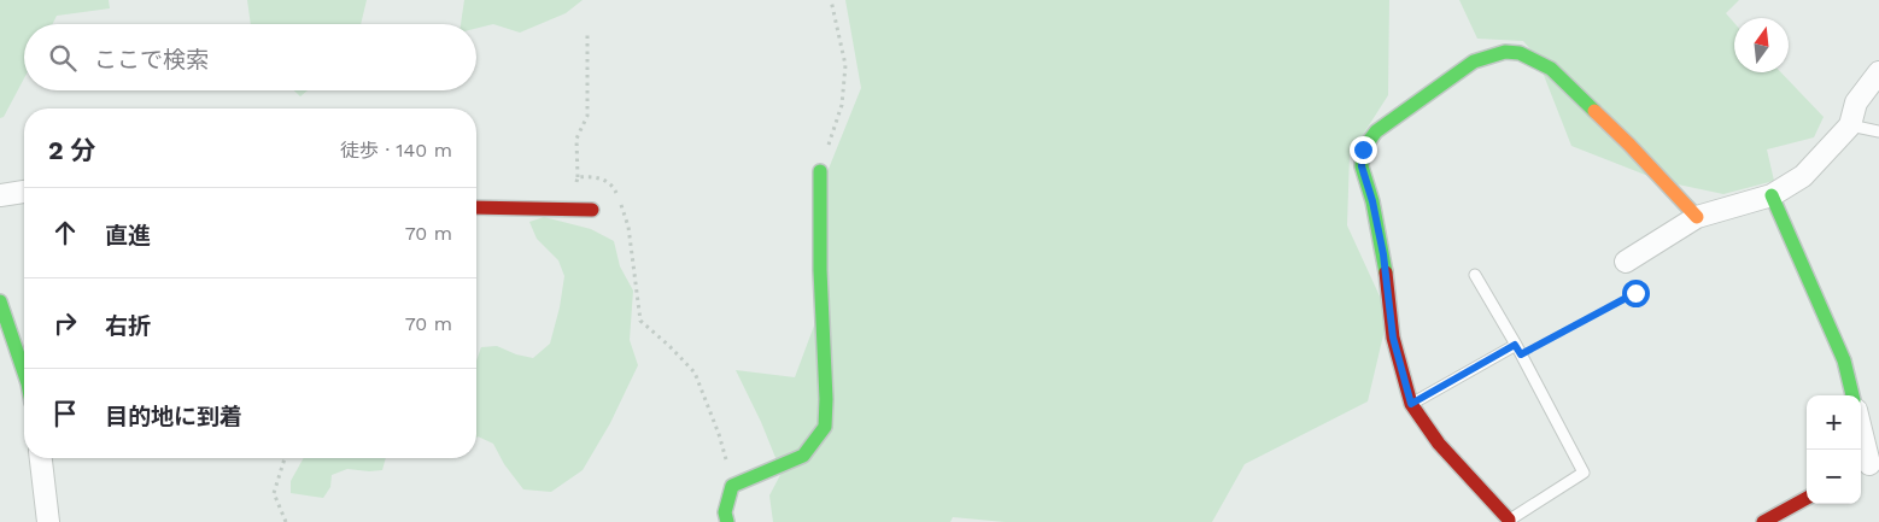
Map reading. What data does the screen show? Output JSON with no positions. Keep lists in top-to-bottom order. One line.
{"north":"top","page":{"search":"ここで検索","heading":["2 分","徒歩 · 140 m"],"list":[["直進","70 m"],["右折","70 m"],"目的地に到着"],"map_buttons":["+","−"]}}
